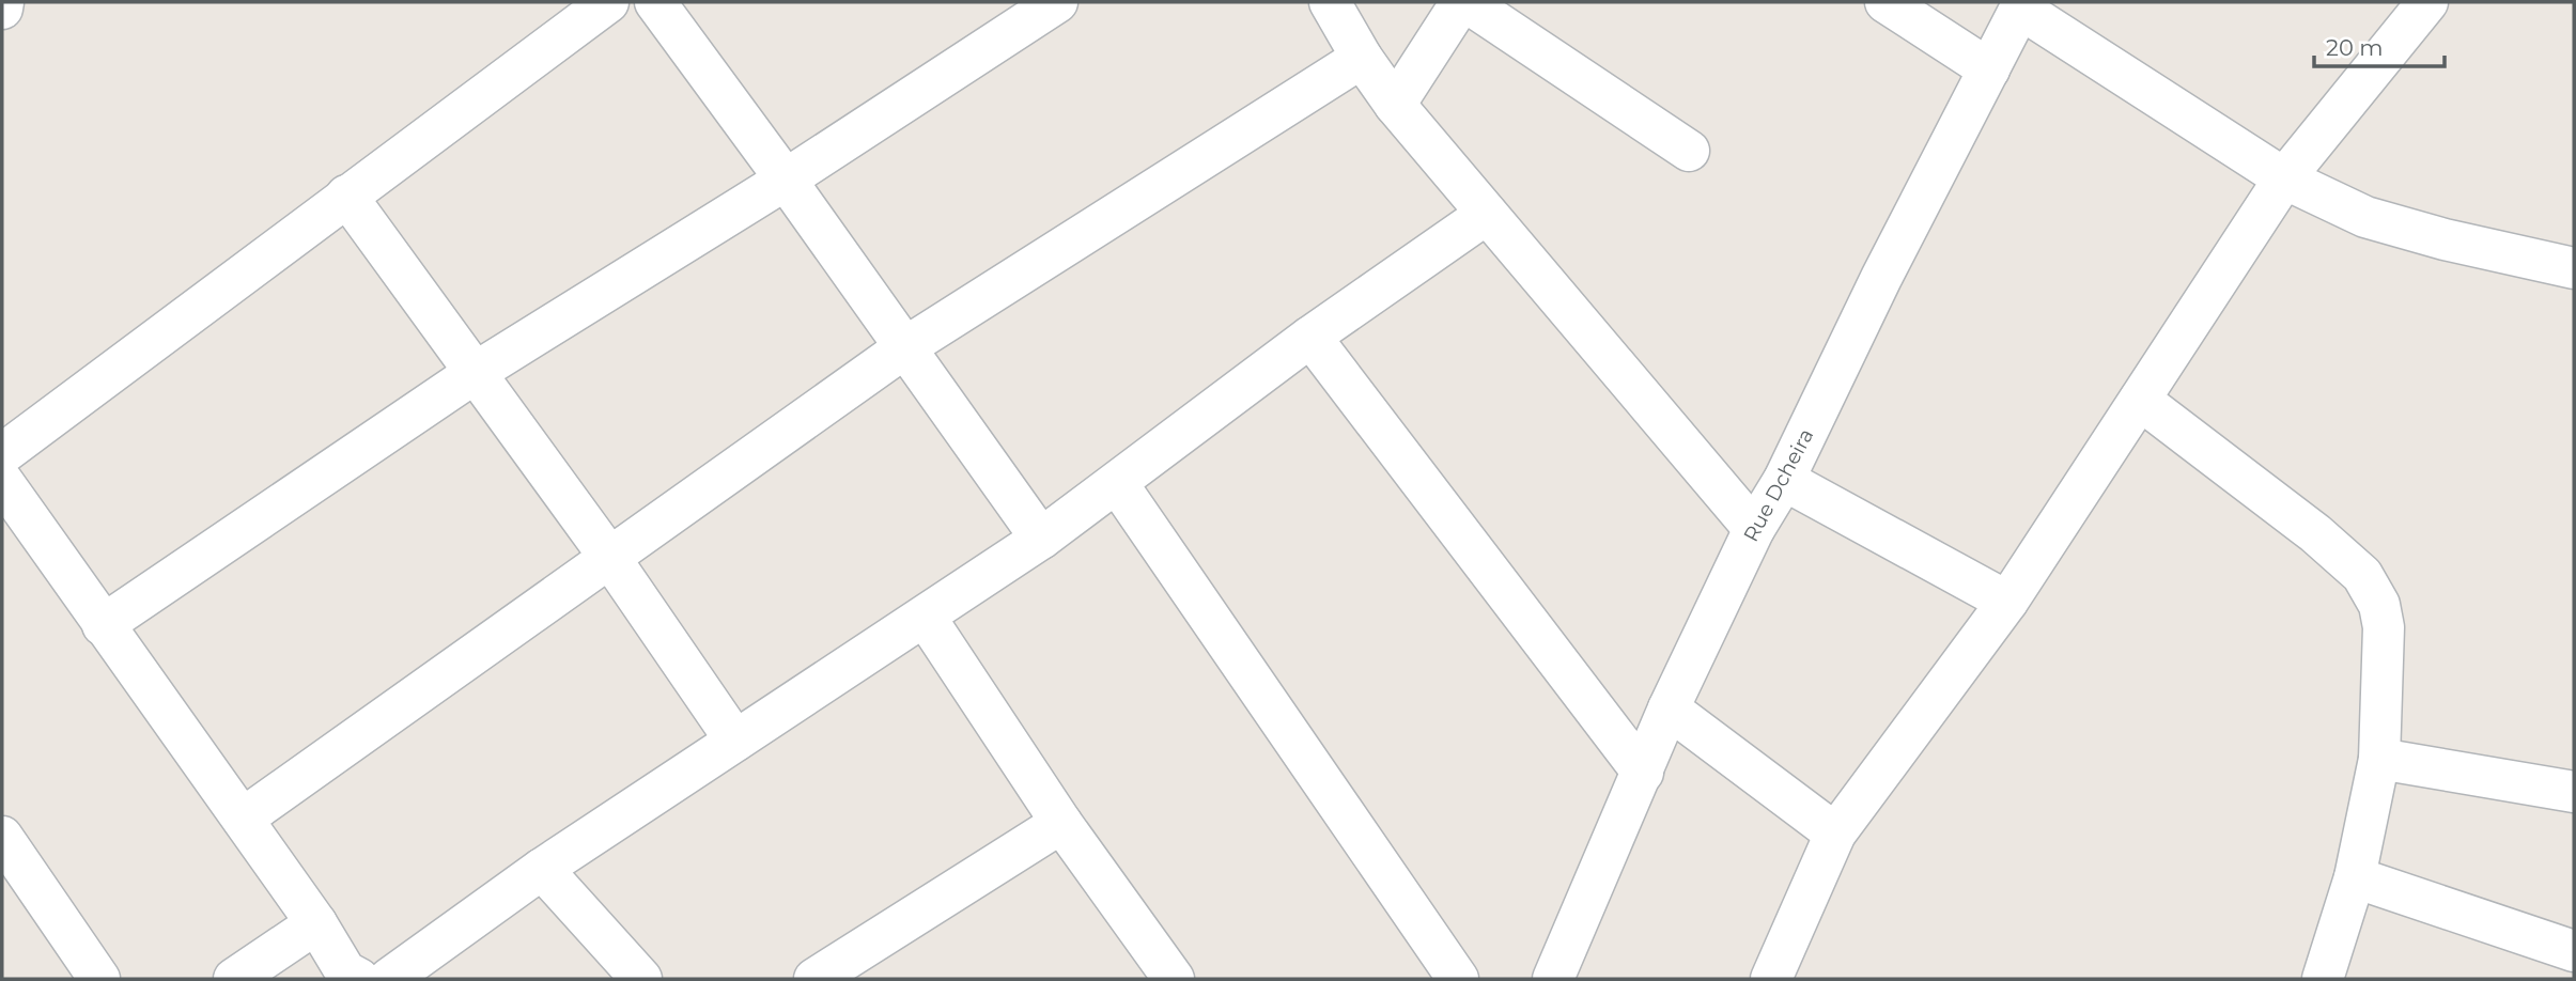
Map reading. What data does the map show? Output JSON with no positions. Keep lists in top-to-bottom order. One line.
{"streets":{"street":["Rue Dcheira"]},"scale_bar":"20 m"}
